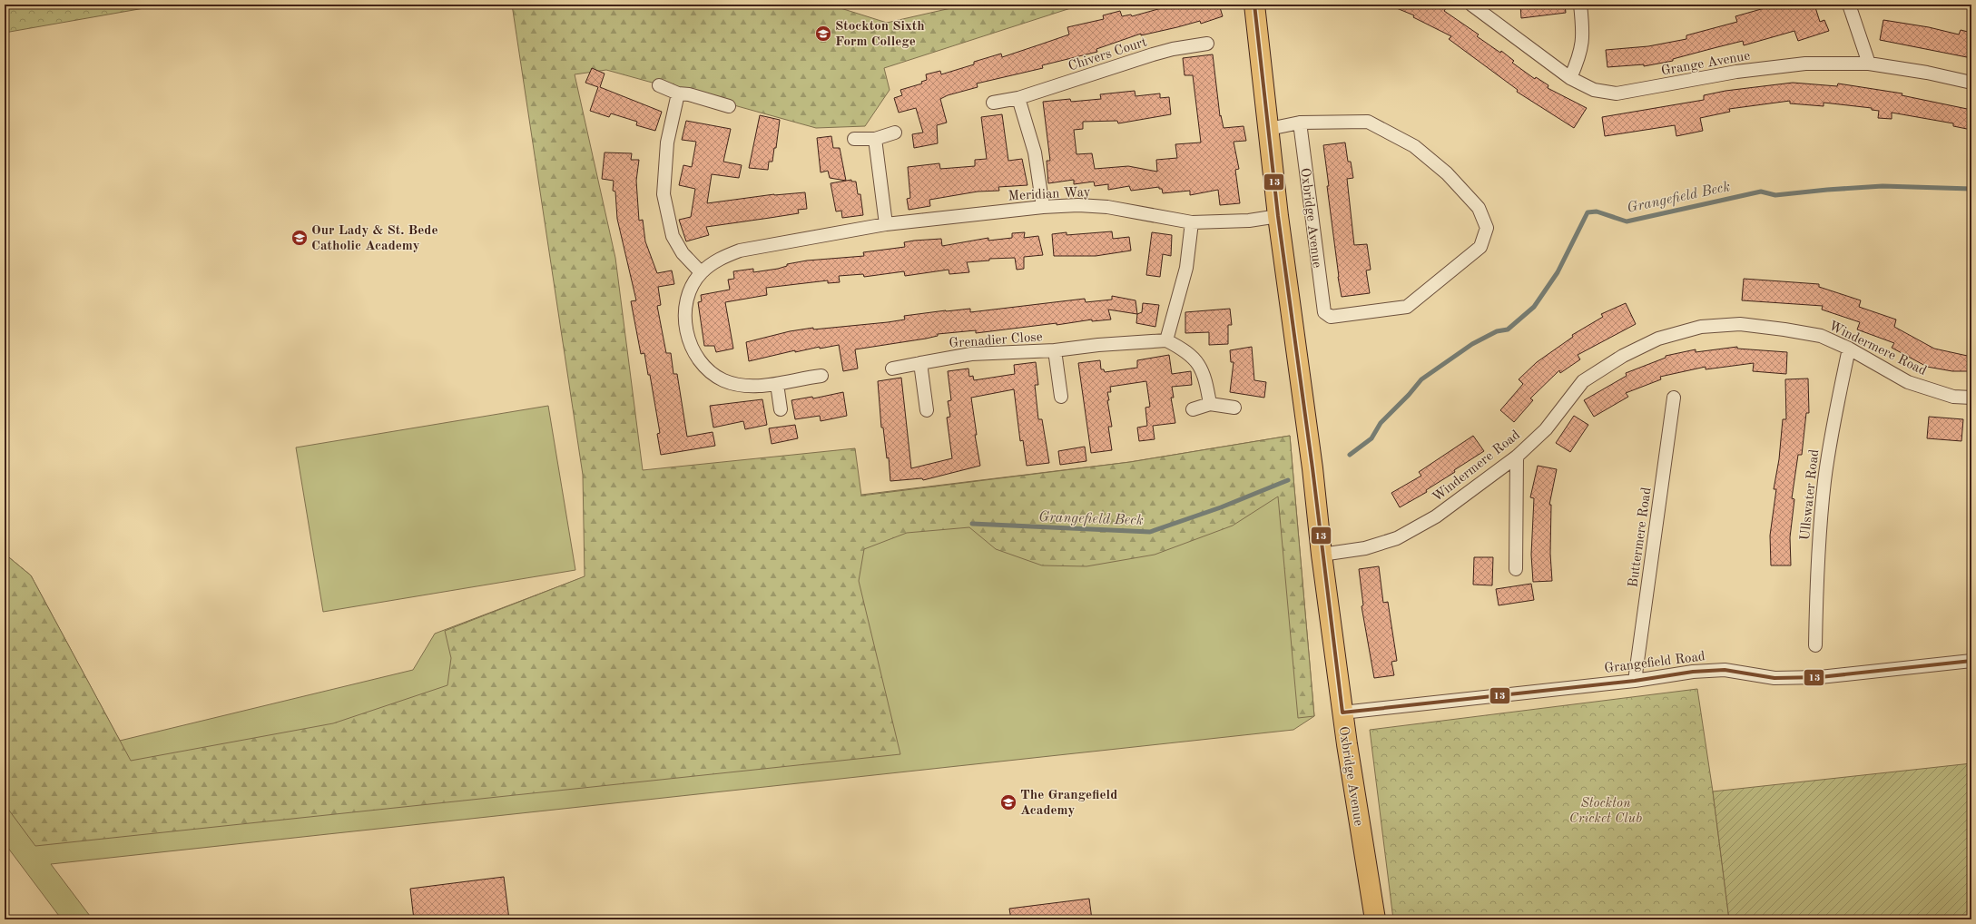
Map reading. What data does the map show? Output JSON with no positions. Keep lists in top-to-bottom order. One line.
{"streets":{"main road":["Oxbridge Avenue"],"street":["Chivers Court","Grange Avenue","Meridian Way","Grenadier Close","Windermere Road","Ullswater Road","Buttermere Road","Grangefield Road"]},"crossings":[["Meridian Way","Oxbridge Avenue"],["Oxbridge Avenue","Windermere Road"],["Oxbridge Avenue","Grangefield Road"],["Windermere Road","Ullswater Road"],["Buttermere Road","Grangefield Road"]],"water":["Grangefield Beck"],"parks":["Stockton Cricket Club"],"places":{"school or university":["Stockton Sixth Form College","Our Lady & St. Bede Catholic Academy","The Grangefield Academy"]},"lines":["transit line 13"]}
